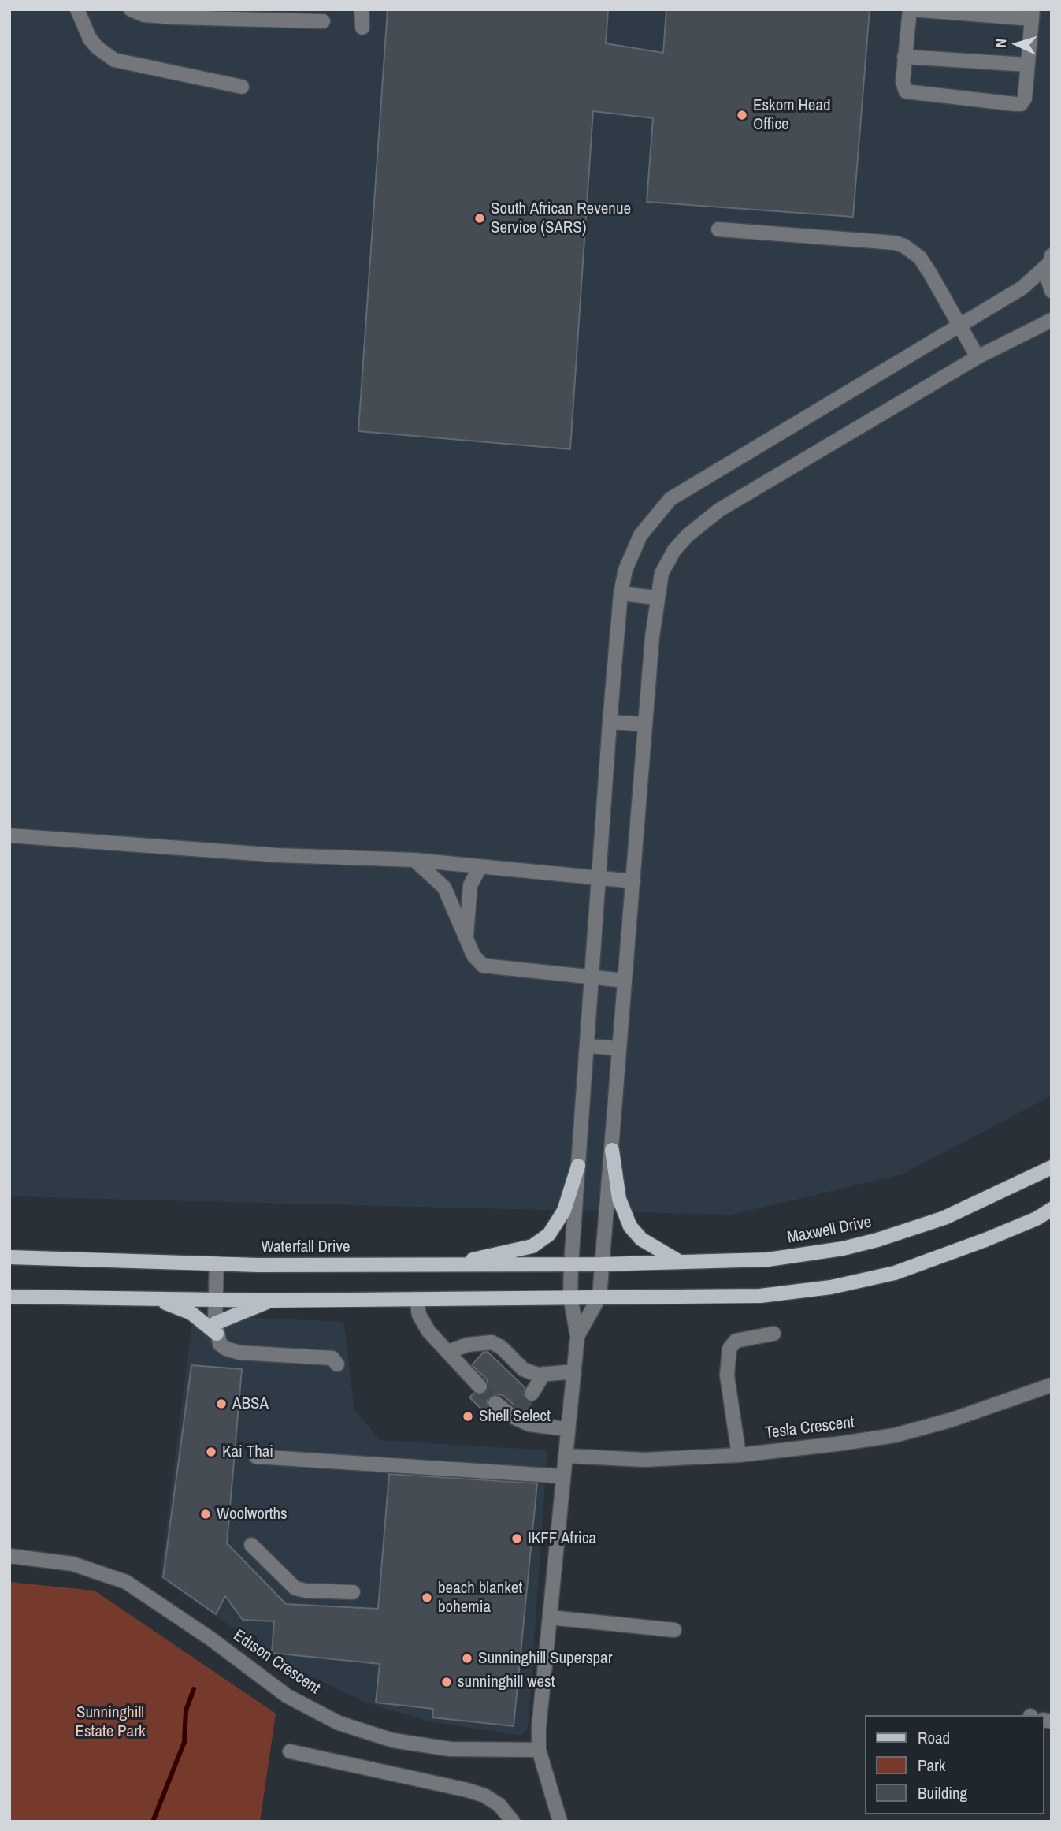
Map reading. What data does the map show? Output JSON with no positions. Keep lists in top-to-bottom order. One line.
{"streets":{"main road":["Maxwell Drive","Waterfall Drive"],"street":["Tesla Crescent","Edison Crescent"]},"crossings":[["Maxwell Drive","Waterfall Drive"]],"parks":["Sunninghill Estate Park"],"places":["Eskom Head Office","South African Revenue Service (SARS)","ABSA","Shell Select","Kai Thai","Woolworths","IKFF Africa","beach blanket bohemia","Sunninghill Superspar","sunninghill west"],"legend":["Road","Park","Building"],"north":"left"}
